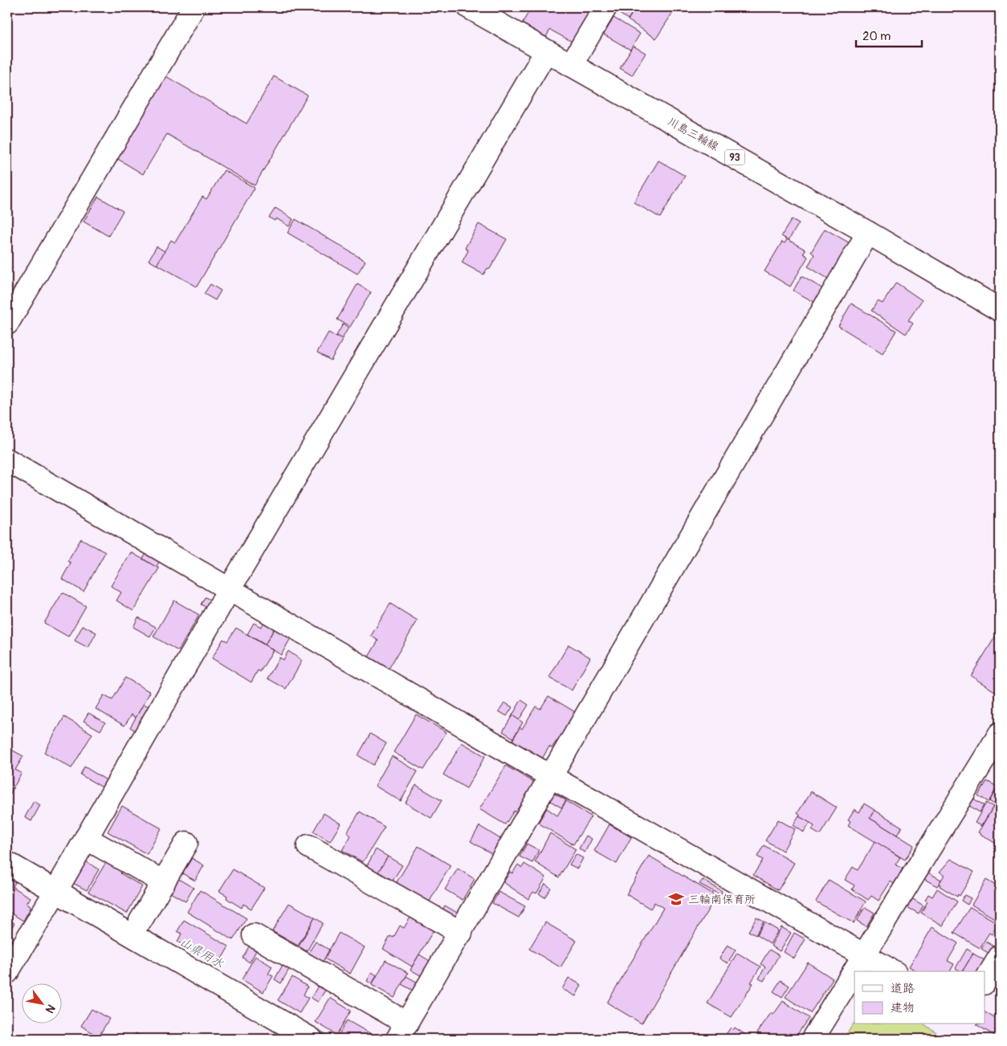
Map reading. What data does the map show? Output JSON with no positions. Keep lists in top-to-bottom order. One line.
{"streets":{"street":["川島三輪線","93"]},"water":["山県用水"],"places":{"school or university":["三輪南保育所"]},"legend":["道路","建物"],"scale_bar":"20 m","north":"bottom right"}
